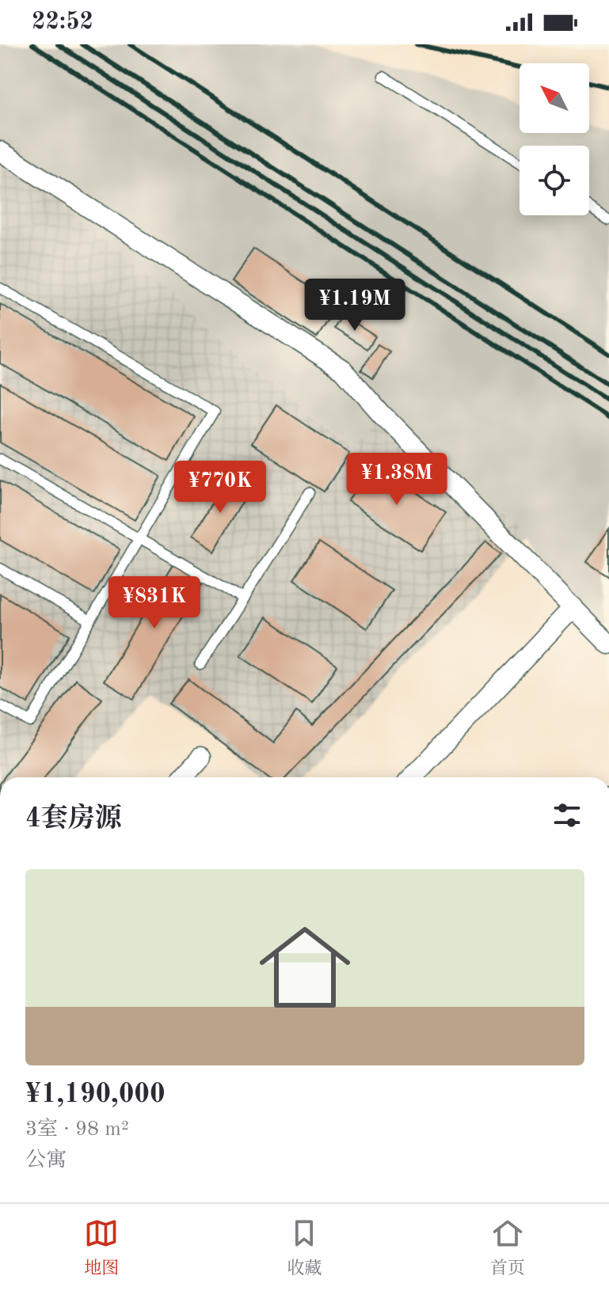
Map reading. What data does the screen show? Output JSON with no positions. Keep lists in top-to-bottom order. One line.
{"north":"top left","page":{"status":"22:52","price":["¥1.19M","¥1.38M","¥770K","¥831K"],"heading":"4套房源","list":[{"name":"¥1,190,000","note":"3室 · 98 m² · 公寓"}],"tabs":["地图","收藏","首页"]}}
